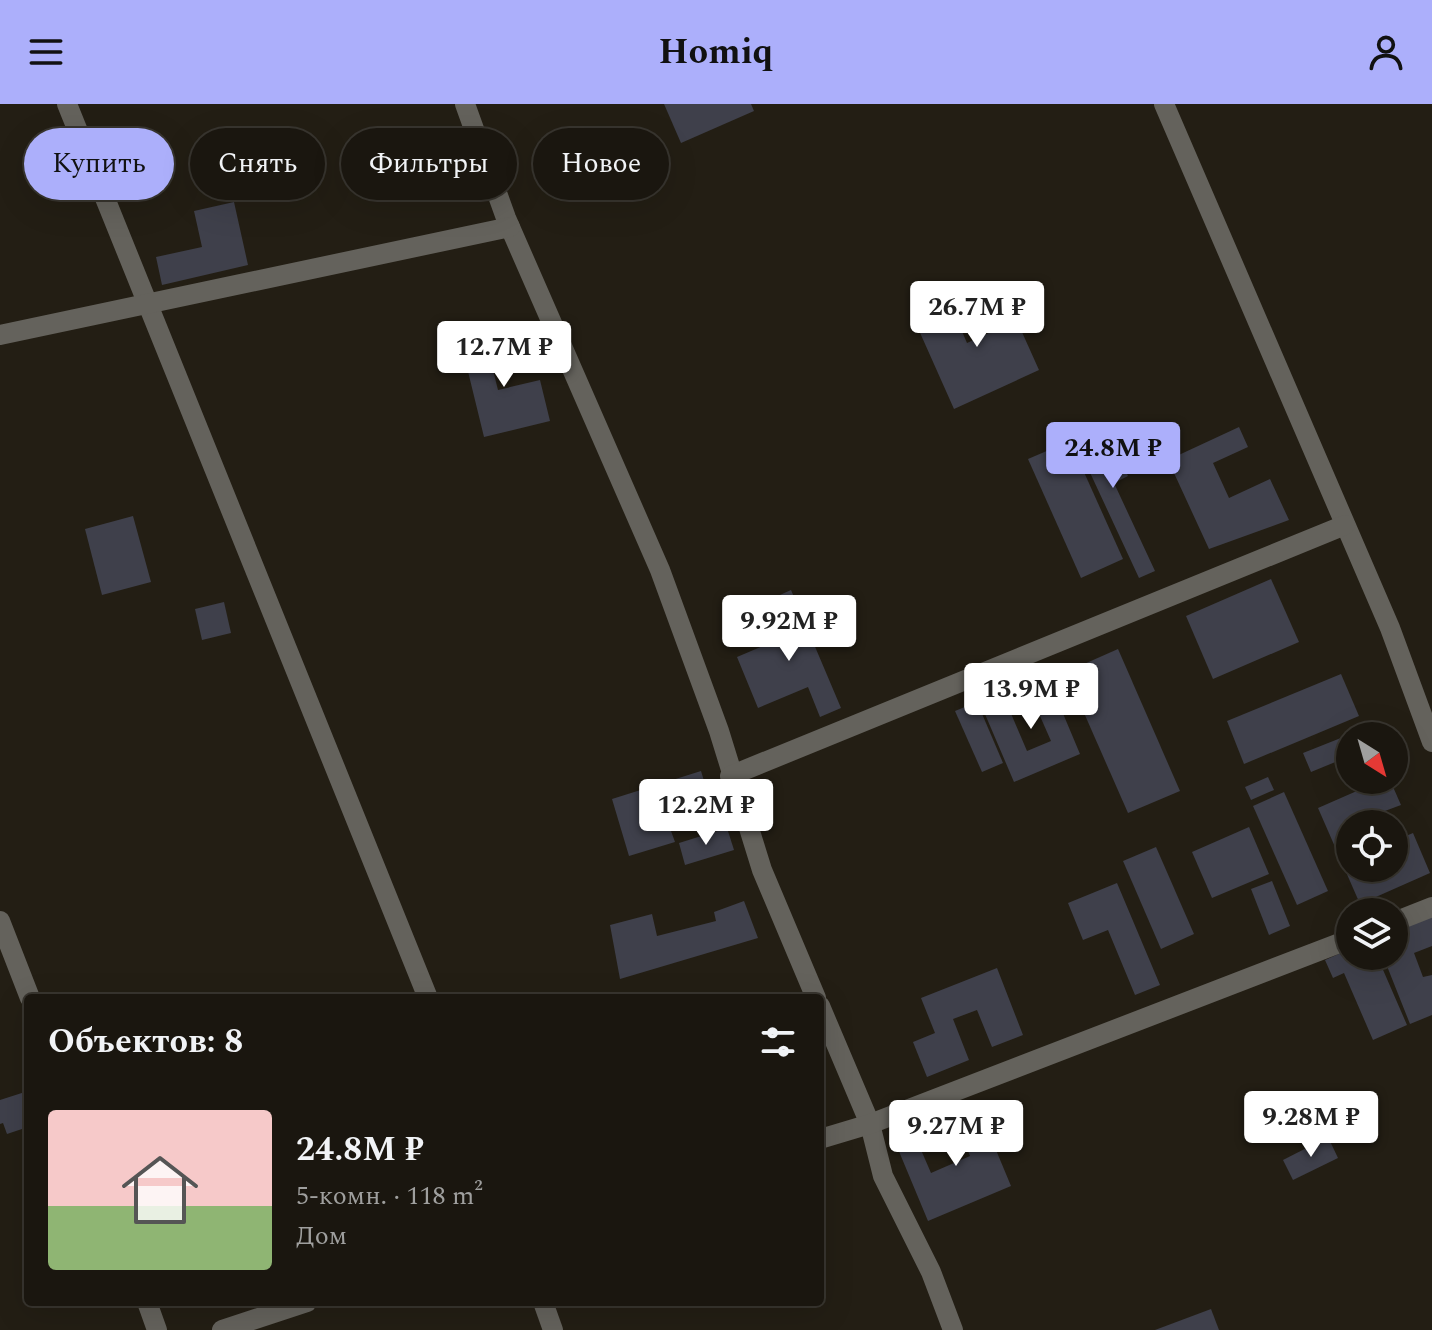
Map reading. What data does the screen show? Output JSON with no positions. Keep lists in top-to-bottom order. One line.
{"north":"bottom right","page":{"header":"Homiq","chip":["Купить","Снять","Фильтры","Новое"],"price":["26.7M ₽","12.7M ₽","24.8M ₽","9.92M ₽","13.9M ₽","12.2M ₽","9.28M ₽","9.27M ₽"],"heading":"Объектов: 8","list":[{"name":"24.8M ₽","note":"5-комн. · 118 m² · Дом"}]}}
